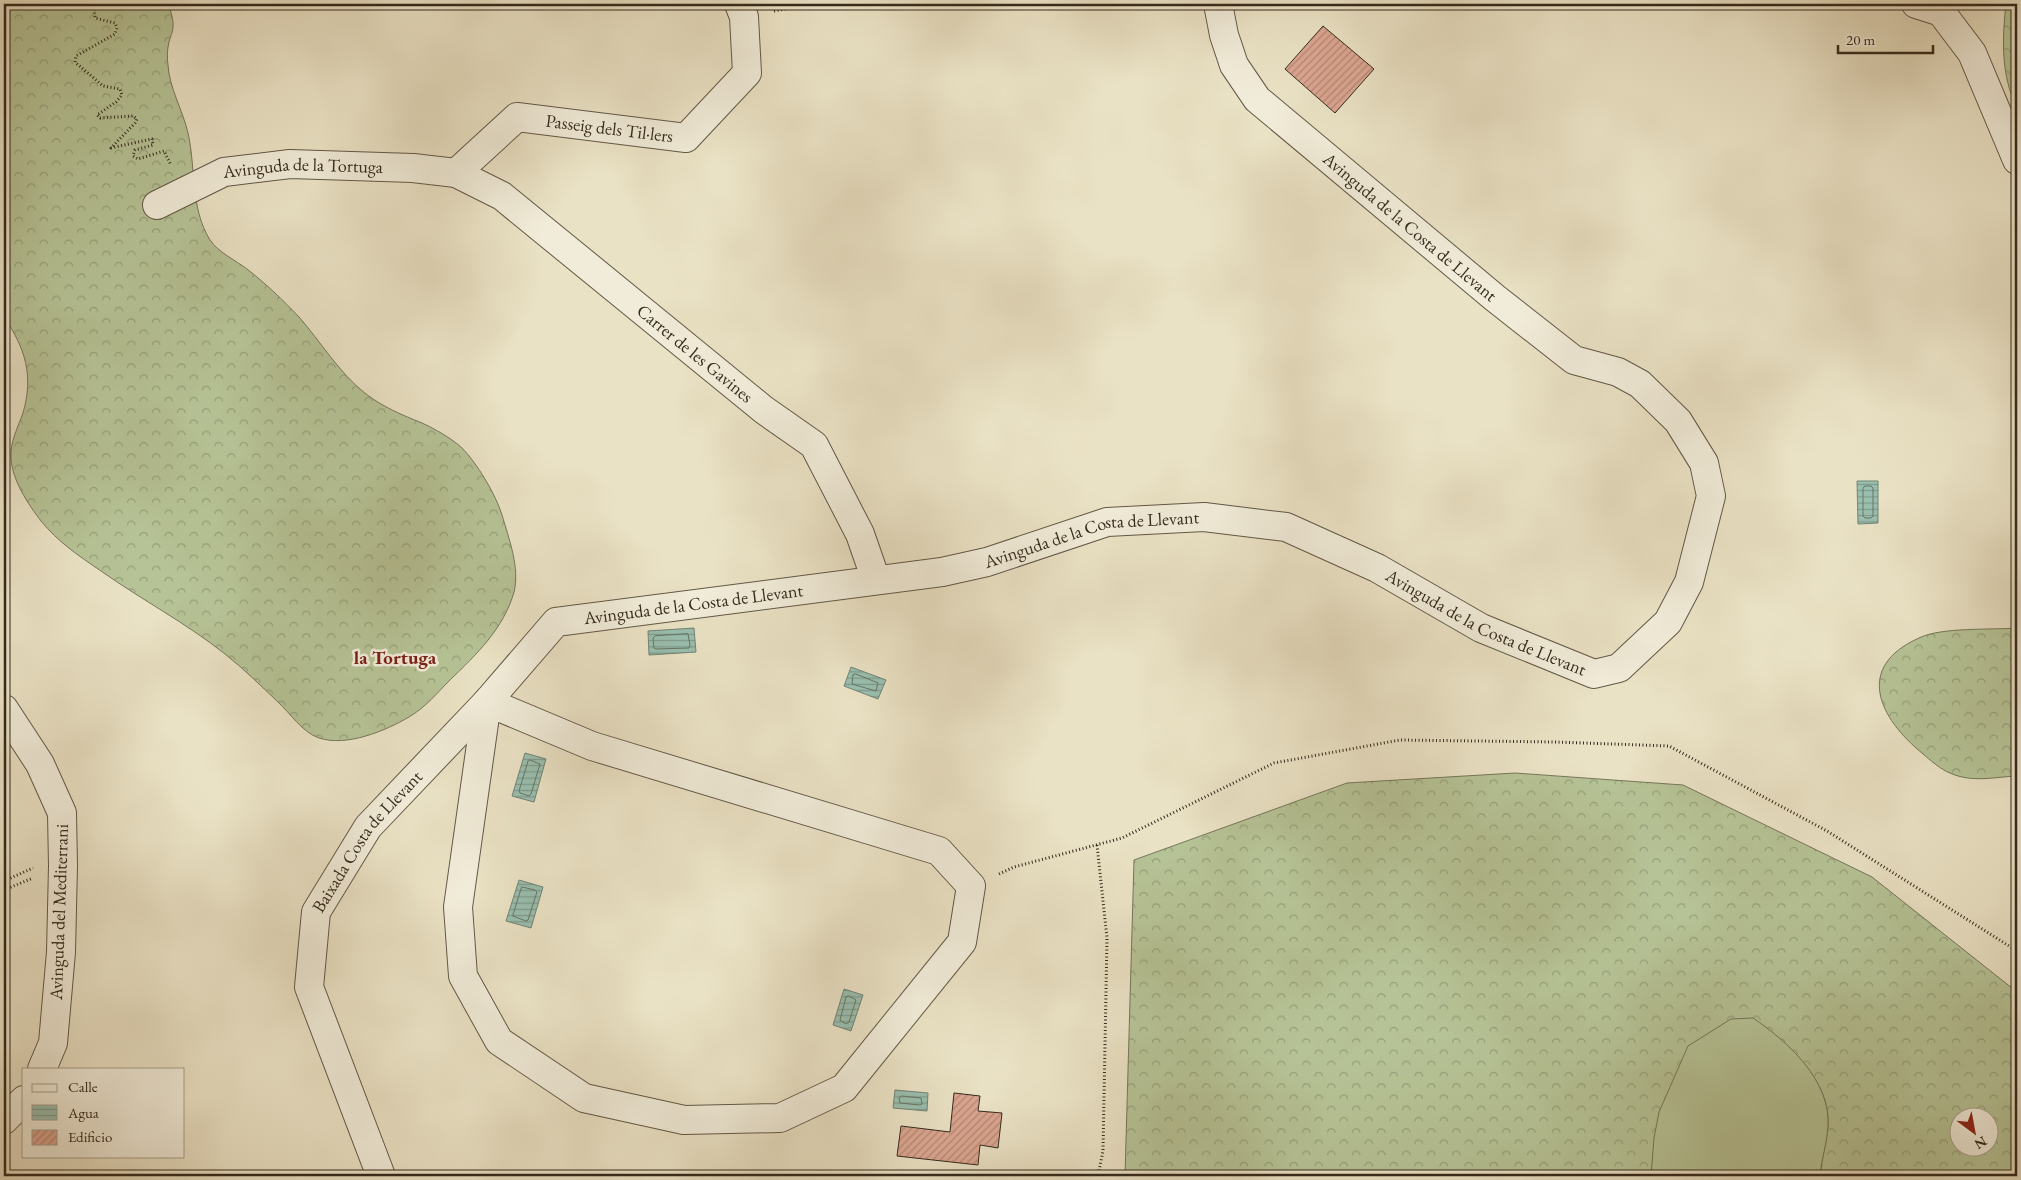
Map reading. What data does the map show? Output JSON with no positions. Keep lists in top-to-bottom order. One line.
{"streets":{"street":["Passeig dels Til·lers","Avinguda de la Tortuga","Avinguda de la Costa de Llevant","Carrer de les Gavines","Baixada Costa de Llevant","Avinguda del Mediterrani"]},"crossings":[["Passeig dels Til·lers","Avinguda de la Tortuga"],["Passeig dels Til·lers","Carrer de les Gavines"],["Avinguda de la Tortuga","Carrer de les Gavines"],["Avinguda de la Costa de Llevant","Carrer de les Gavines"],["Avinguda de la Costa de Llevant","Baixada Costa de Llevant"]],"districts":["la Tortuga"],"legend":["Calle","Agua","Edificio"],"scale_bar":"20 m","north":"bottom right"}
